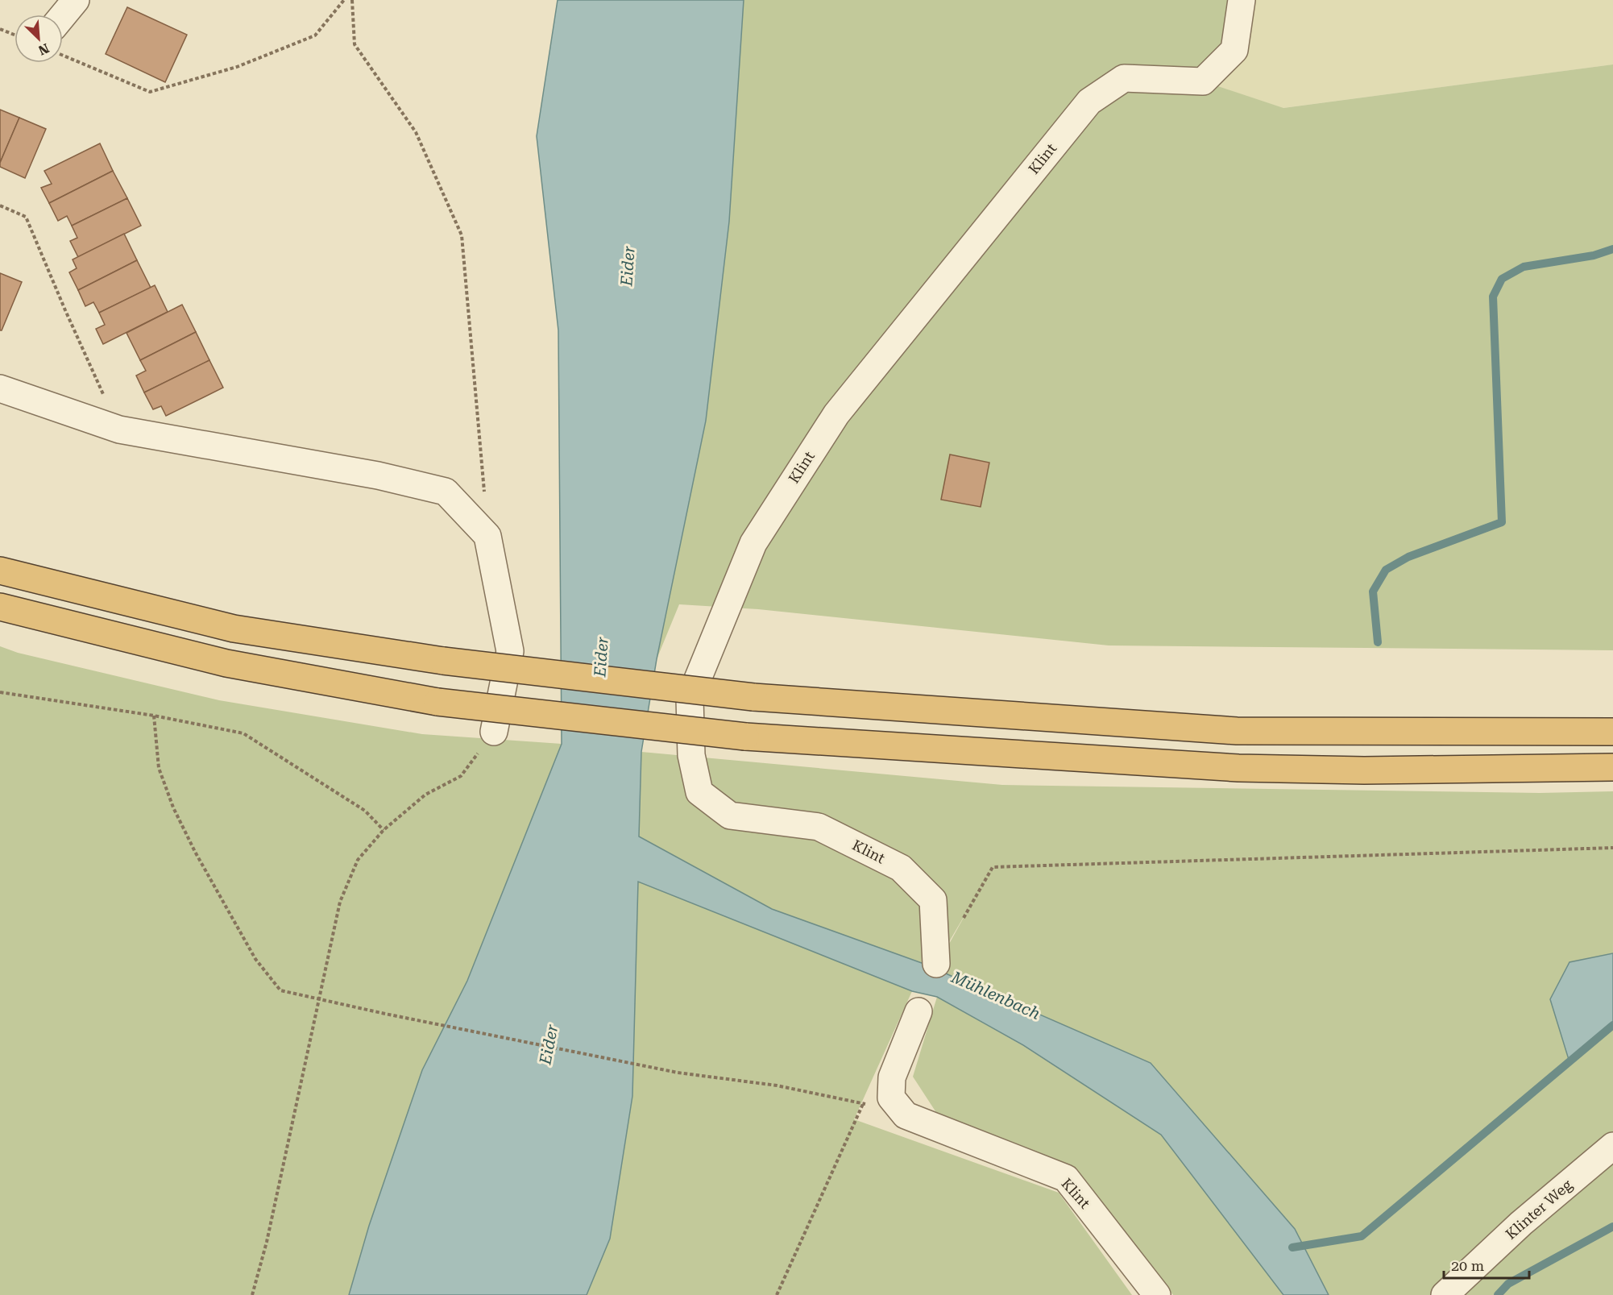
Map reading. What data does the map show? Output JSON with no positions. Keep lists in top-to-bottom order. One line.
{"streets":{"street":["Klint","Klinter Weg"]},"water":["Eider","Mühlenbach"],"scale_bar":"20 m","north":"bottom right"}
